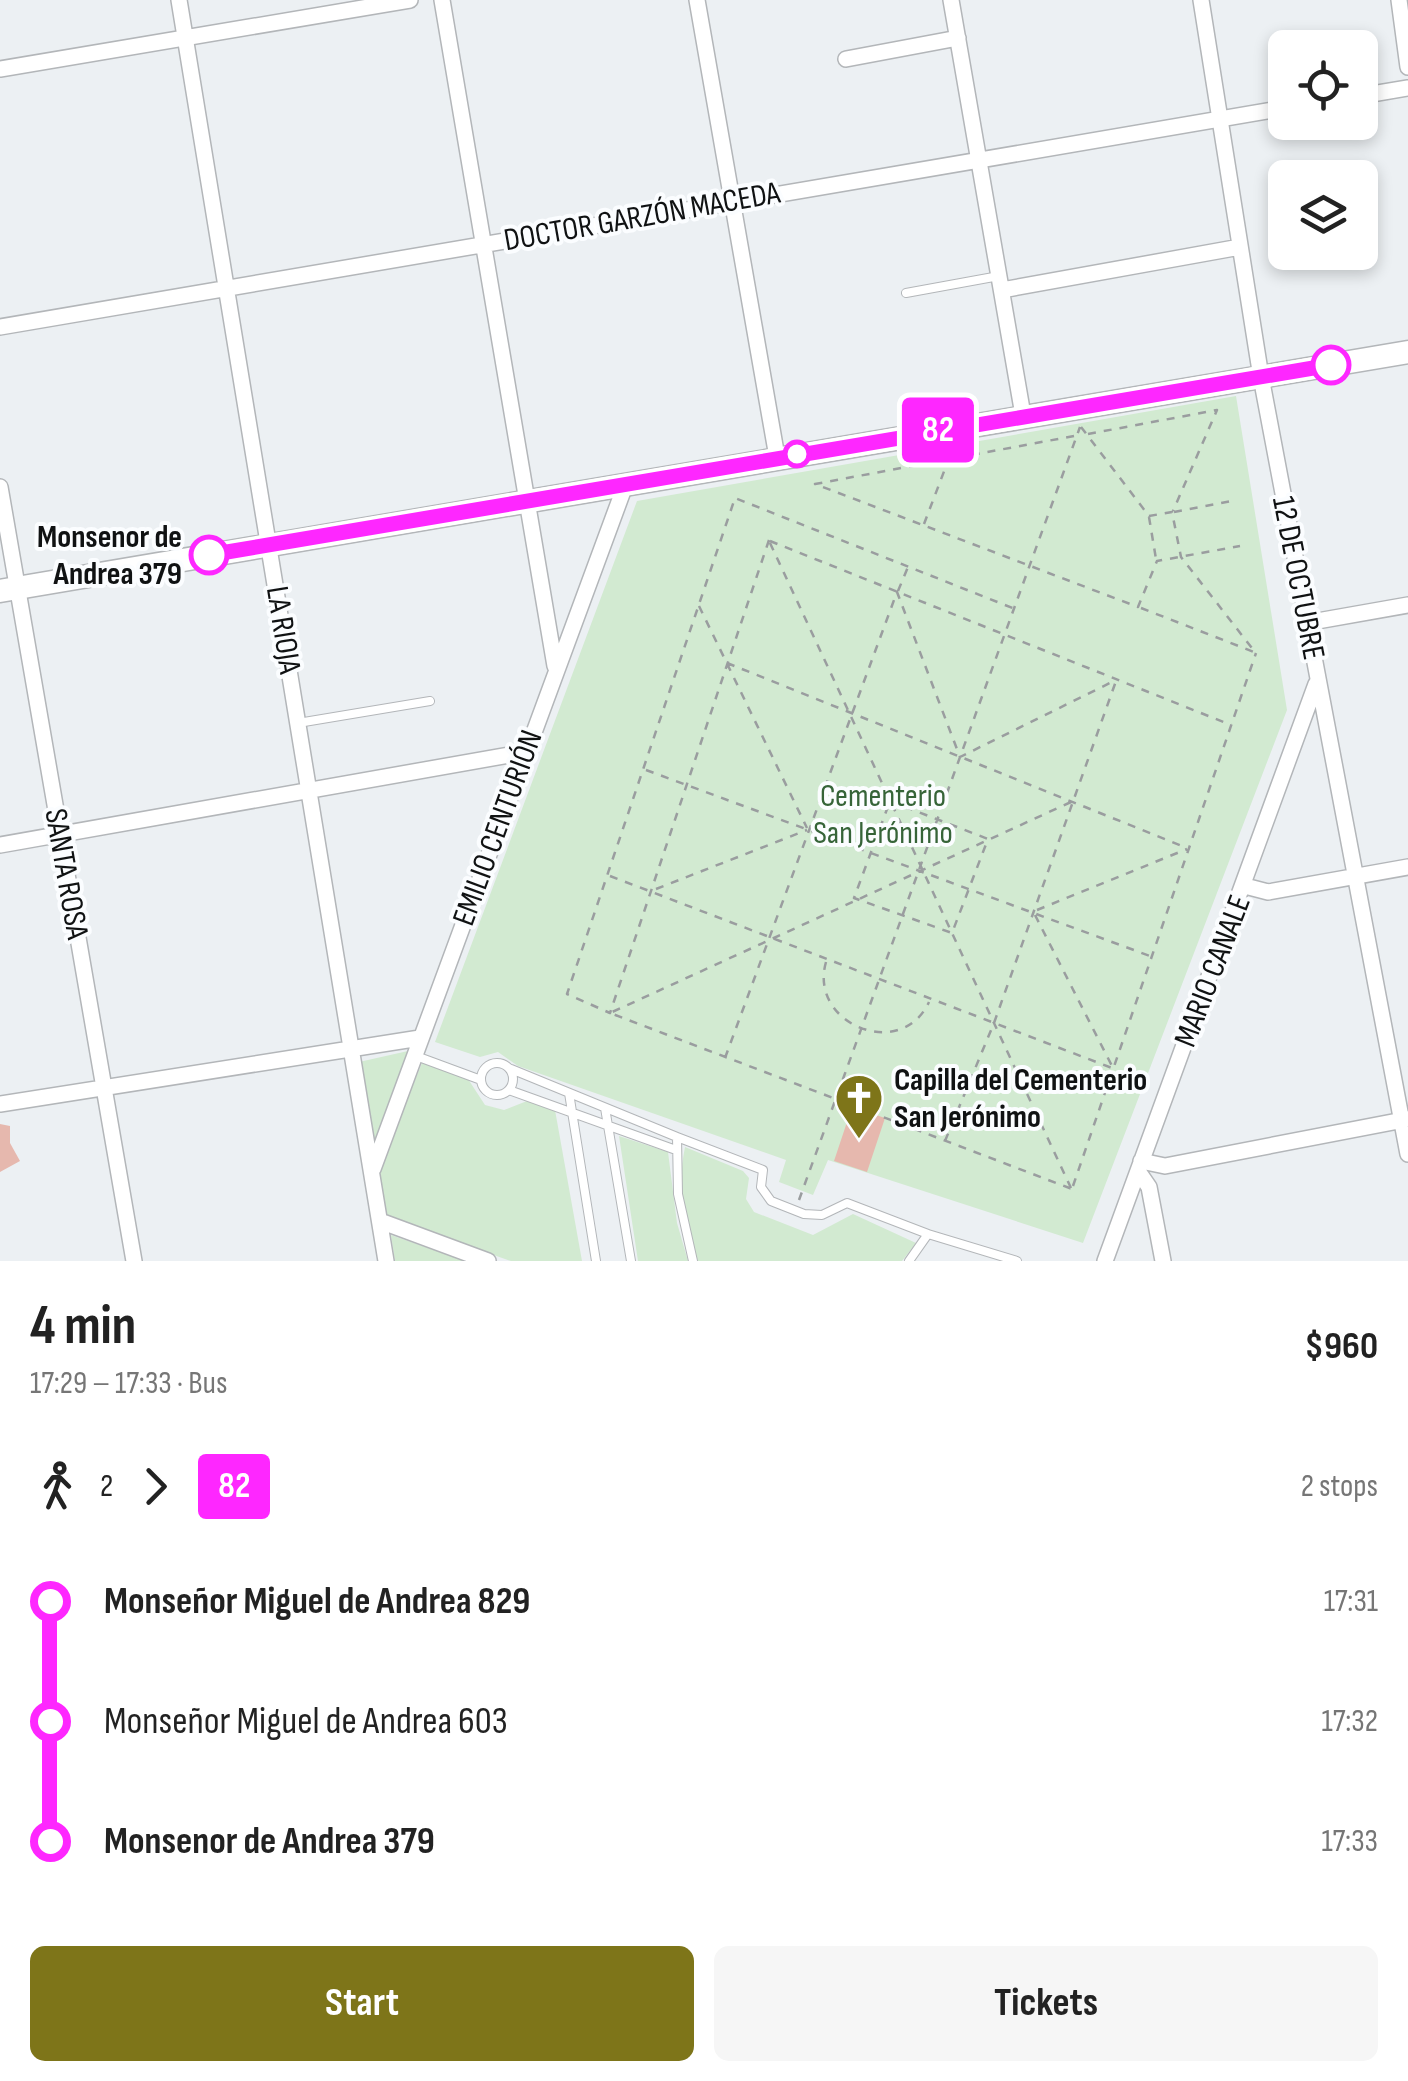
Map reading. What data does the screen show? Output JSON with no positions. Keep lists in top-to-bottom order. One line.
{"streets":{"street":["DOCTOR GARZÓN MACEDA","12 DE OCTUBRE","LA RIOJA","EMILIO CENTURIÓN","SANTA ROSA","MARIO CANALE"]},"crossings":[["DOCTOR GARZÓN MACEDA","12 DE OCTUBRE"],["DOCTOR GARZÓN MACEDA","LA RIOJA"],["12 DE OCTUBRE","MARIO CANALE"],["LA RIOJA","EMILIO CENTURIÓN"]],"parks":["Cementerio San Jerónimo"],"places":{"other":["Monsenor de Andrea 379"],"church":["Capilla del Cementerio San Jerónimo"]},"lines":["bus line 82"],"page":{"on_map":"82","heading":["4 min","17:29 – 17:33 · Bus","$960"],"legs":["2","82","2 stops"],"list":[{"name":"Monseñor Miguel de Andrea 829","value":"17:31"},{"name":"Monseñor Miguel de Andrea 603","value":"17:32"},{"name":"Monsenor de Andrea 379","value":"17:33"}],"buttons":["Start","Tickets"]}}
